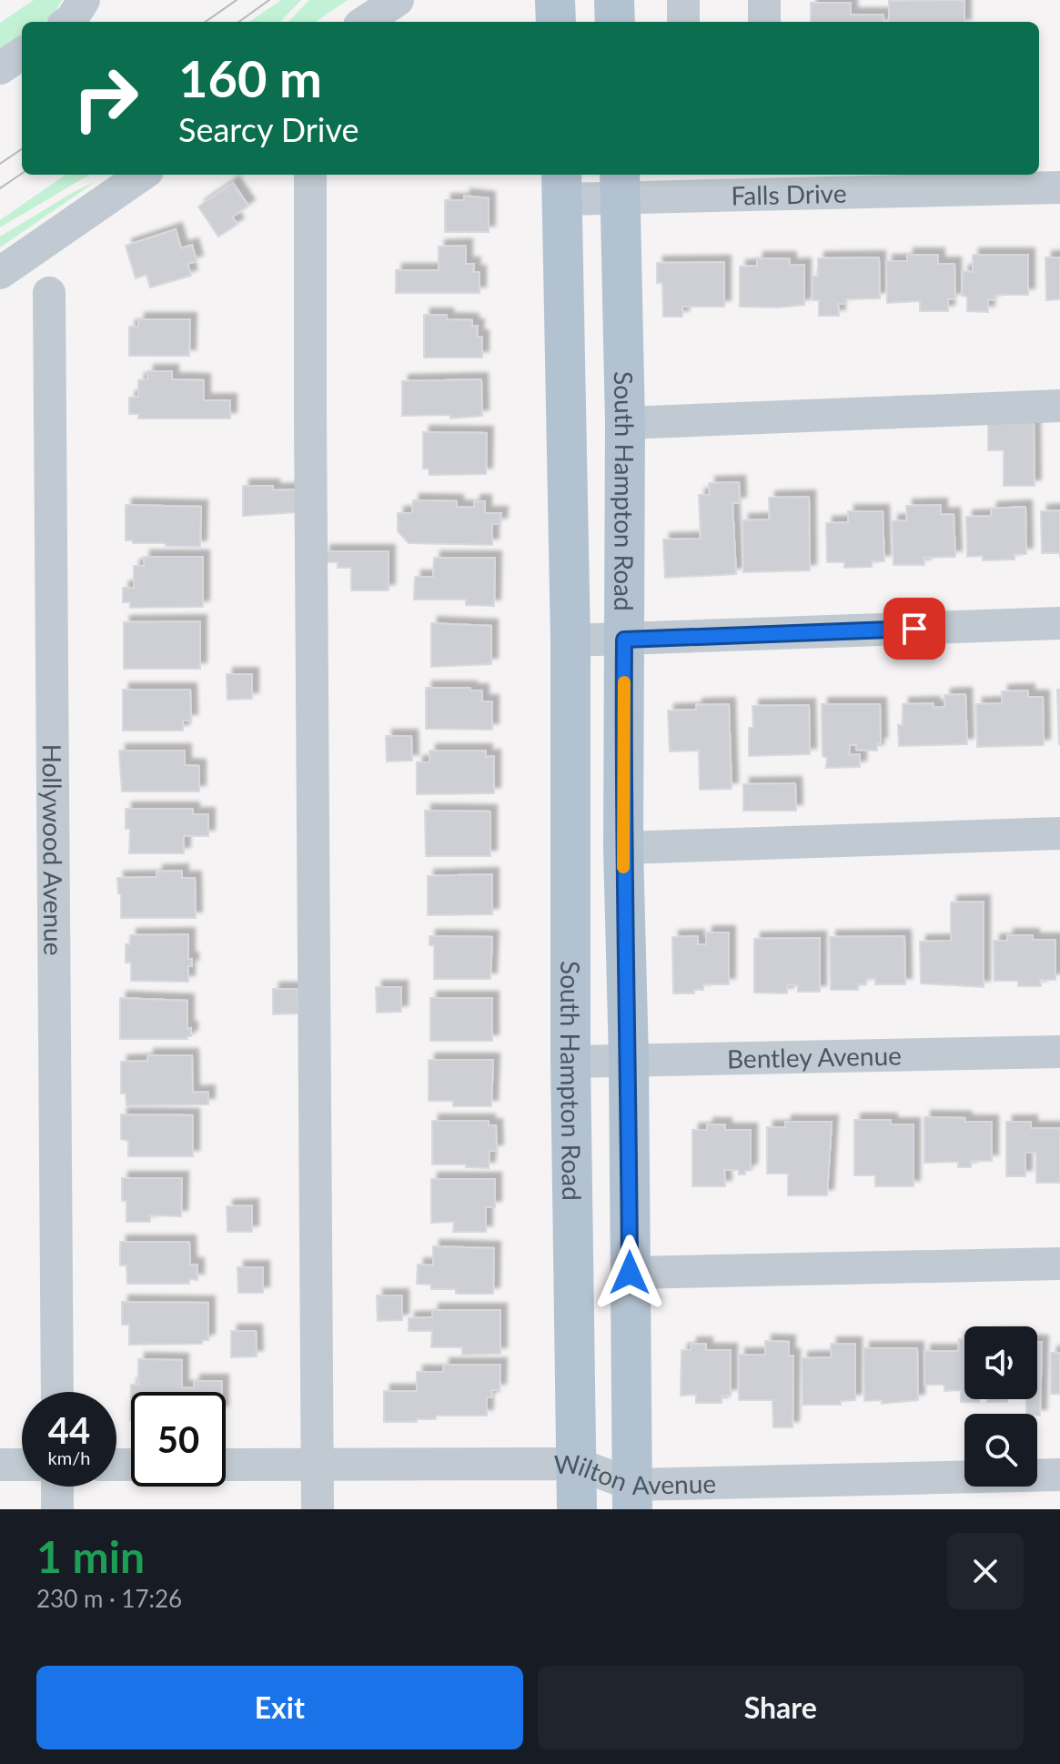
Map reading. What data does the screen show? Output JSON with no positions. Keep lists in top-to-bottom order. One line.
{"streets":{"main road":["South Hampton Road"],"street":["Falls Drive","Hollywood Avenue","Bentley Avenue","Wilton Avenue"]},"crossings":[["Falls Drive","South Hampton Road"],["South Hampton Road","Bentley Avenue"],["South Hampton Road","Wilton Avenue"]],"page":{"turn":["160 m","Searcy Drive"],"speed":"44 km/h","limit":"50","heading":["1 min","230 m · 17:26"],"buttons":["Exit","Share"]}}
